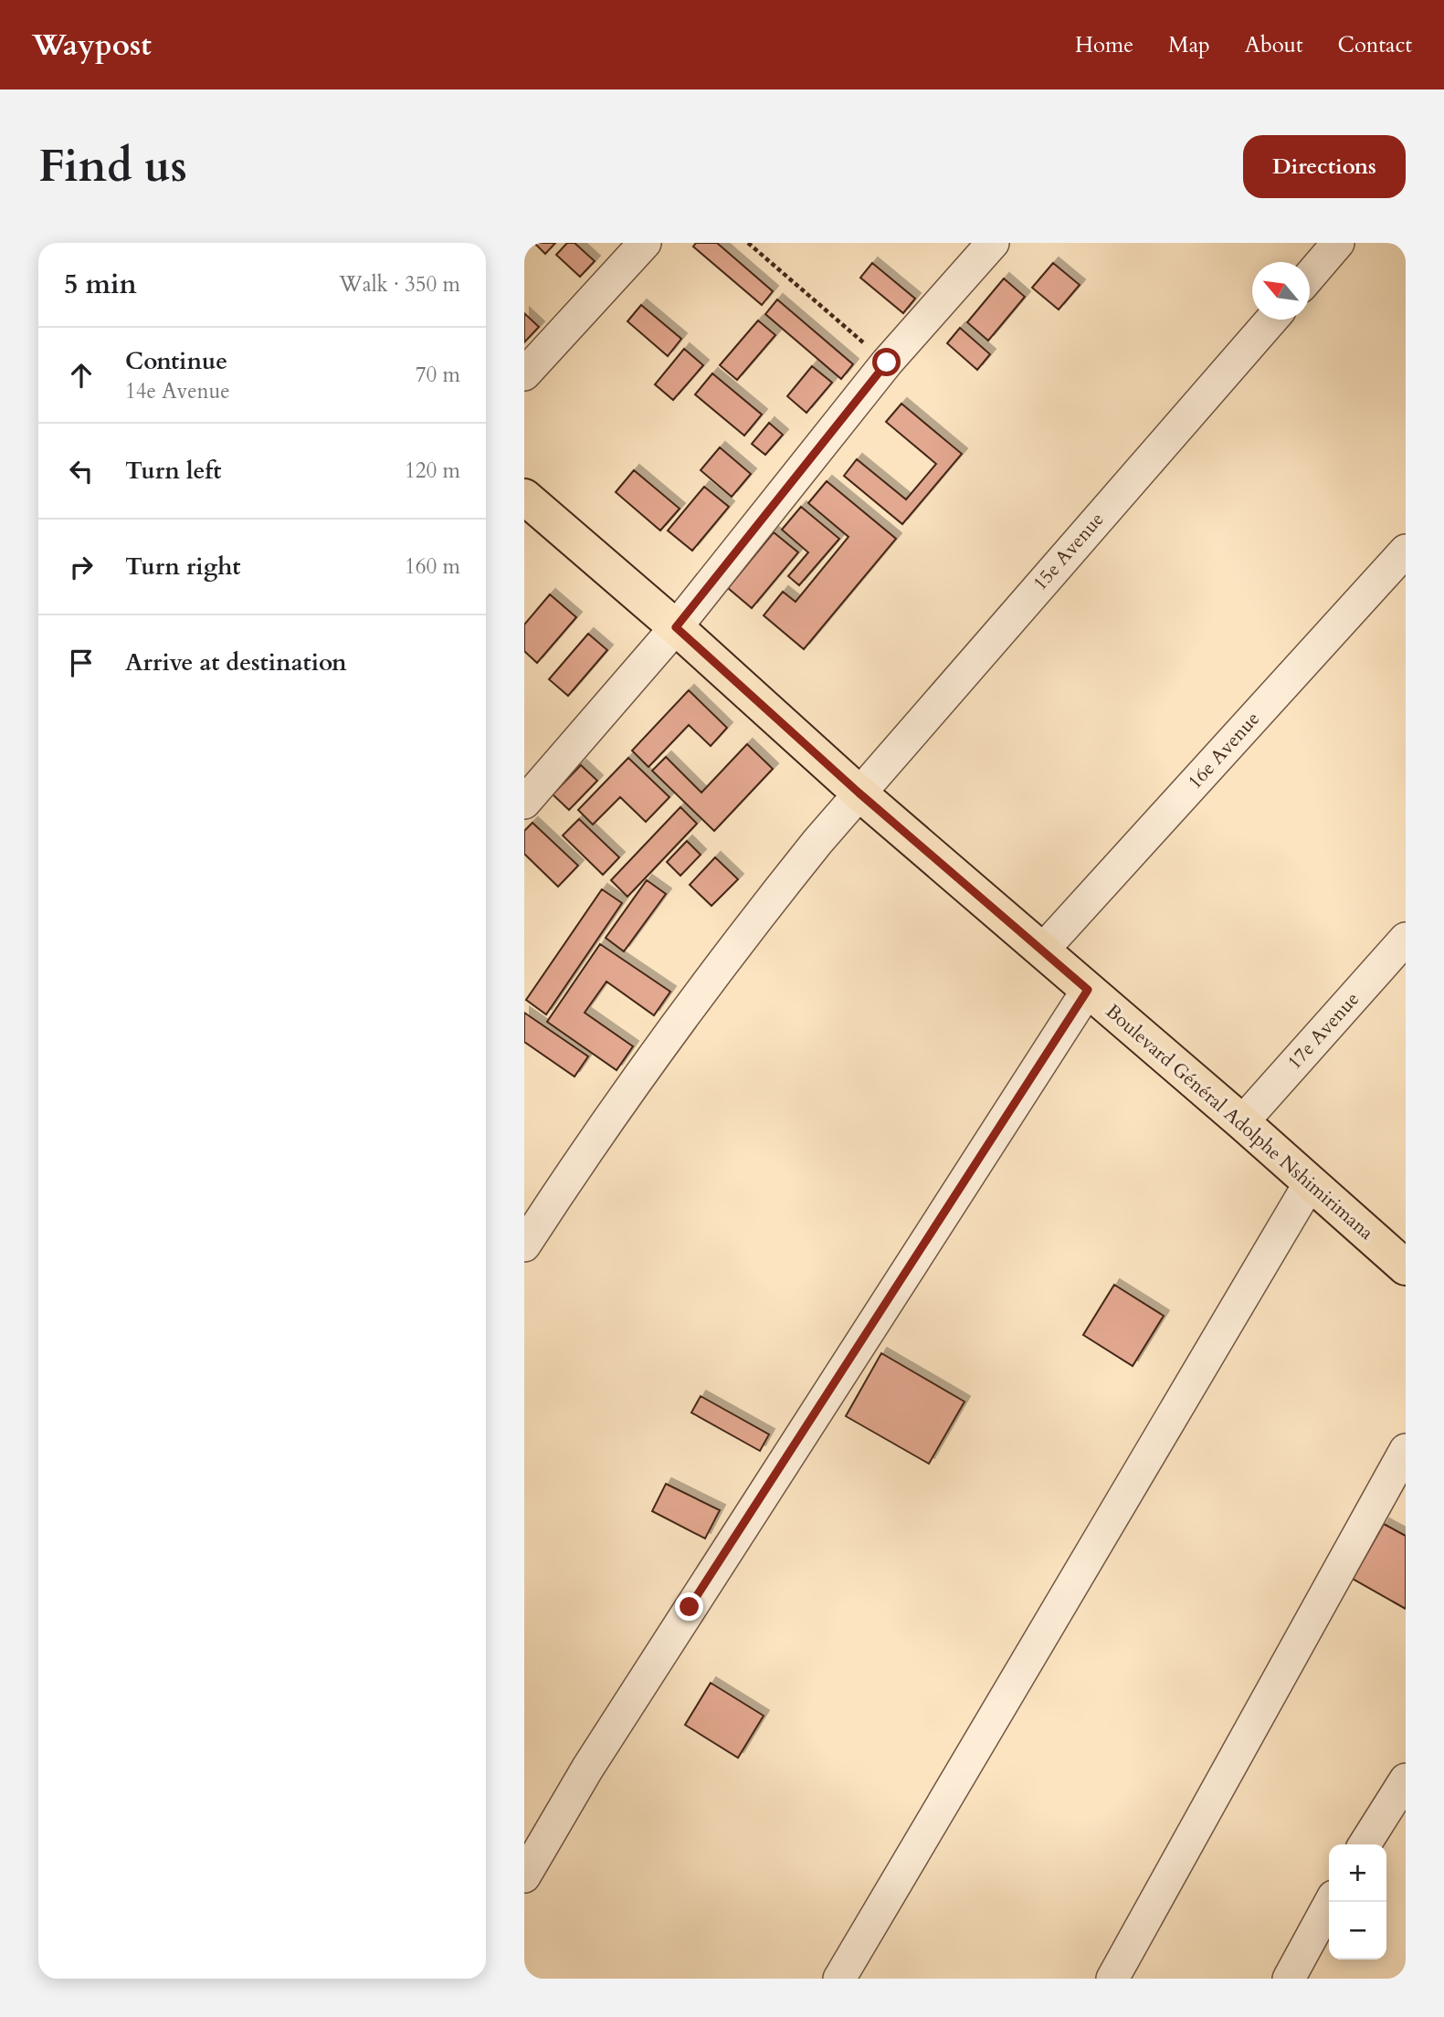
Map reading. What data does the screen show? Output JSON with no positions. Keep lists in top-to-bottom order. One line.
{"streets":{"main road":["Boulevard Général Adolphe Nshimirimana"],"street":["15e Avenue","16e Avenue","17e Avenue"]},"crossings":[["15e Avenue","Boulevard Général Adolphe Nshimirimana"],["16e Avenue","Boulevard Général Adolphe Nshimirimana"],["17e Avenue","Boulevard Général Adolphe Nshimirimana"]],"north":"top left","page":{"header":"Waypost","nav":["Home","Map","About","Contact"],"buttons":"Directions","title":"Find us","heading":["5 min","Walk · 350 m"],"list":[["Continue","14e Avenue","70 m"],["Turn left","120 m"],["Turn right","160 m"],"Arrive at destination"],"map_buttons":["+","−"]}}
